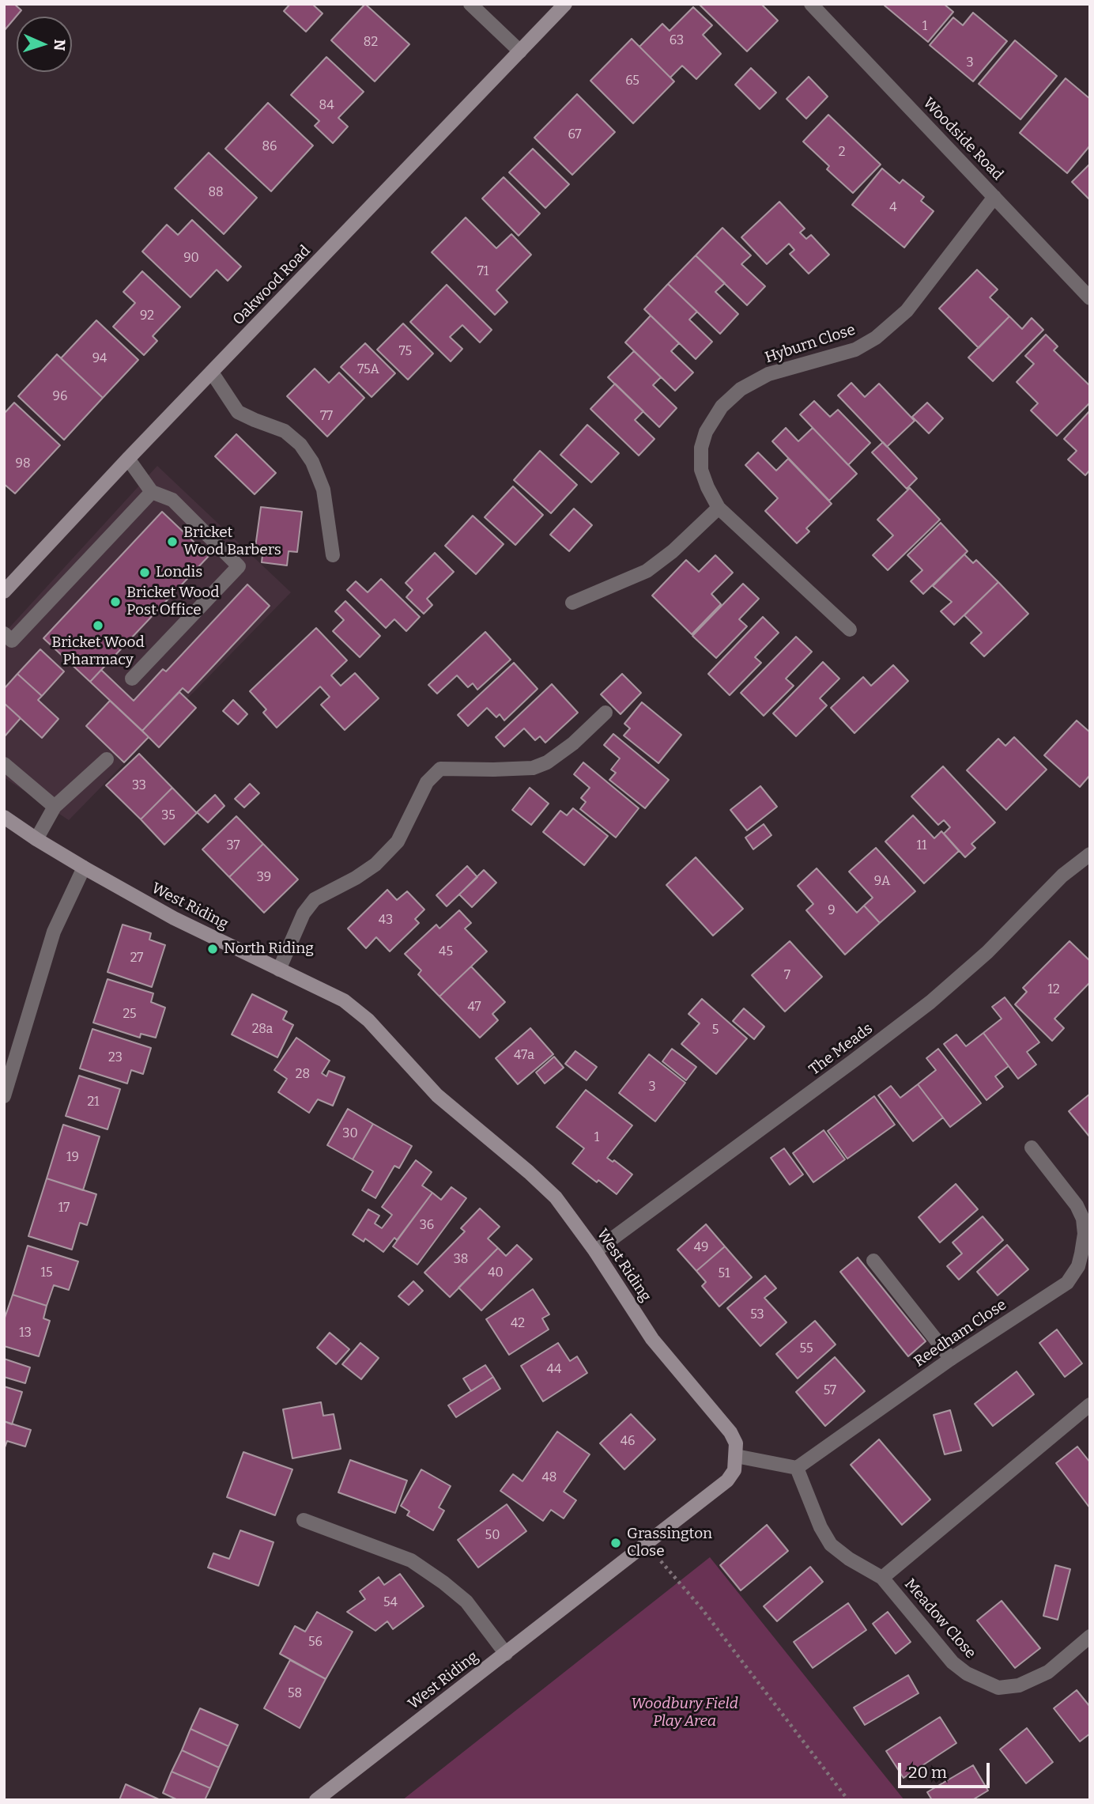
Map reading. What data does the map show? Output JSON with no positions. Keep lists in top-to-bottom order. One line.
{"streets":{"street":["Woodside Road","Oakwood Road","Hyburn Close","West Riding","The Meads","Reedham Close","Meadow Close"]},"crossings":[["Woodside Road","Hyburn Close"],["West Riding","The Meads"],["Reedham Close","Meadow Close"]],"parks":["Woodbury Field Play Area"],"places":["Bricket Wood Barbers","Londis","Bricket Wood Post Office","Bricket Wood Pharmacy","North Riding","Grassington Close"],"house_numbers":["1","63","82","3","65","84","67","86","2","88","4","90","71","92","75","94","75A","96","77","98","33","35","37","11","39","9A","9","43","45","27","7","12","47","25","28a","5","47a","23","28","3","21","30","1","19","17","36","49","38","15","40","51","53","42","13","55","44","57","46","48","50","54","56","58"],"scale_bar":"20 m","north":"right"}
